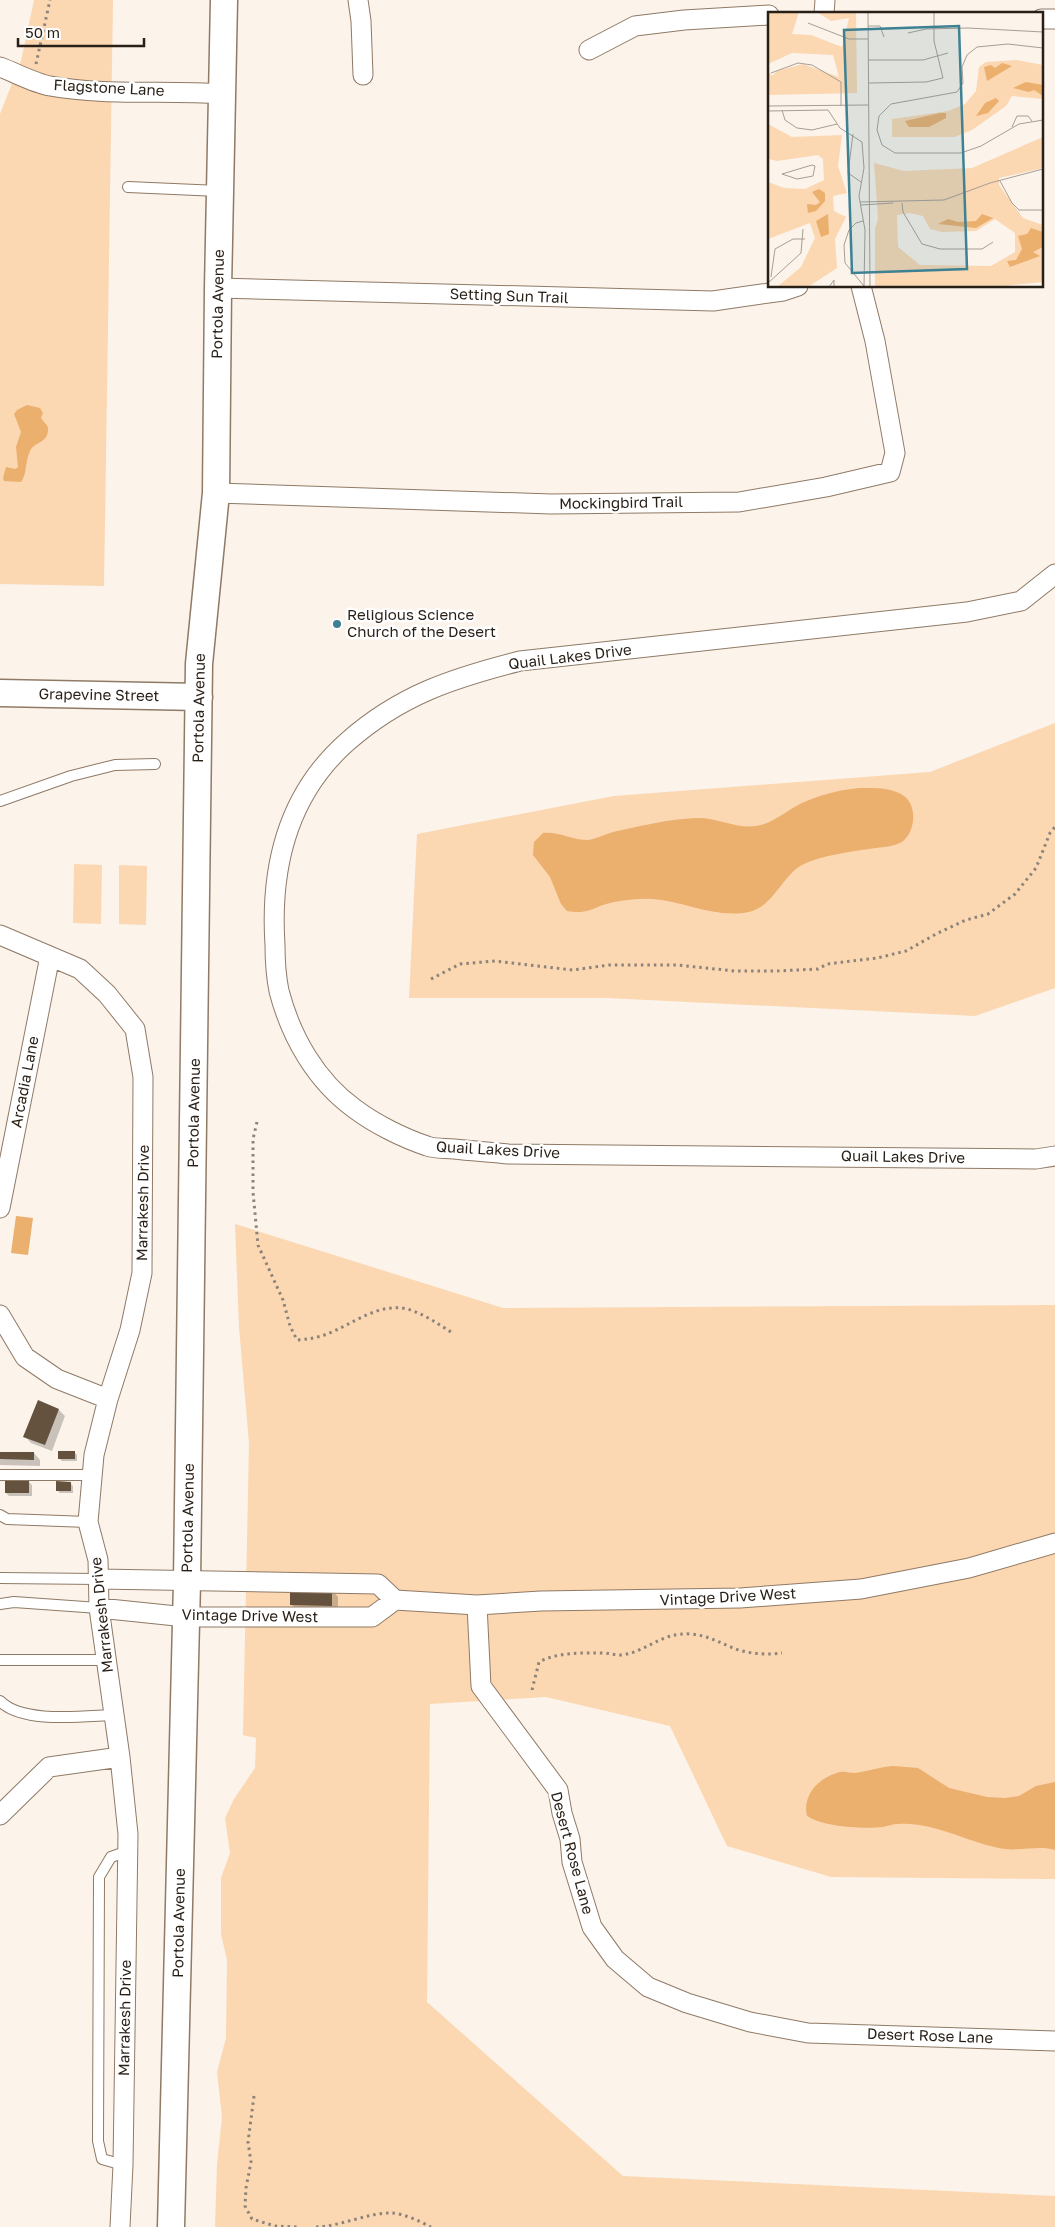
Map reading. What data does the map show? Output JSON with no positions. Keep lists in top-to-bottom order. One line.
{"streets":{"street":["Flagstone Lane","Setting Sun Trail","Portola Avenue","Mockingbird Trail","Quail Lakes Drive","Grapevine Street","Arcadia Lane","Marrakesh Drive","Vintage Drive West","Desert Rose Lane"]},"crossings":[["Flagstone Lane","Portola Avenue"],["Setting Sun Trail","Portola Avenue"],["Portola Avenue","Mockingbird Trail"],["Portola Avenue","Grapevine Street"],["Portola Avenue","Vintage Drive West"],["Arcadia Lane","Marrakesh Drive"],["Marrakesh Drive","Vintage Drive West"],["Vintage Drive West","Desert Rose Lane"]],"places":["Religious Science Church of the Desert"],"scale_bar":"50 m"}
